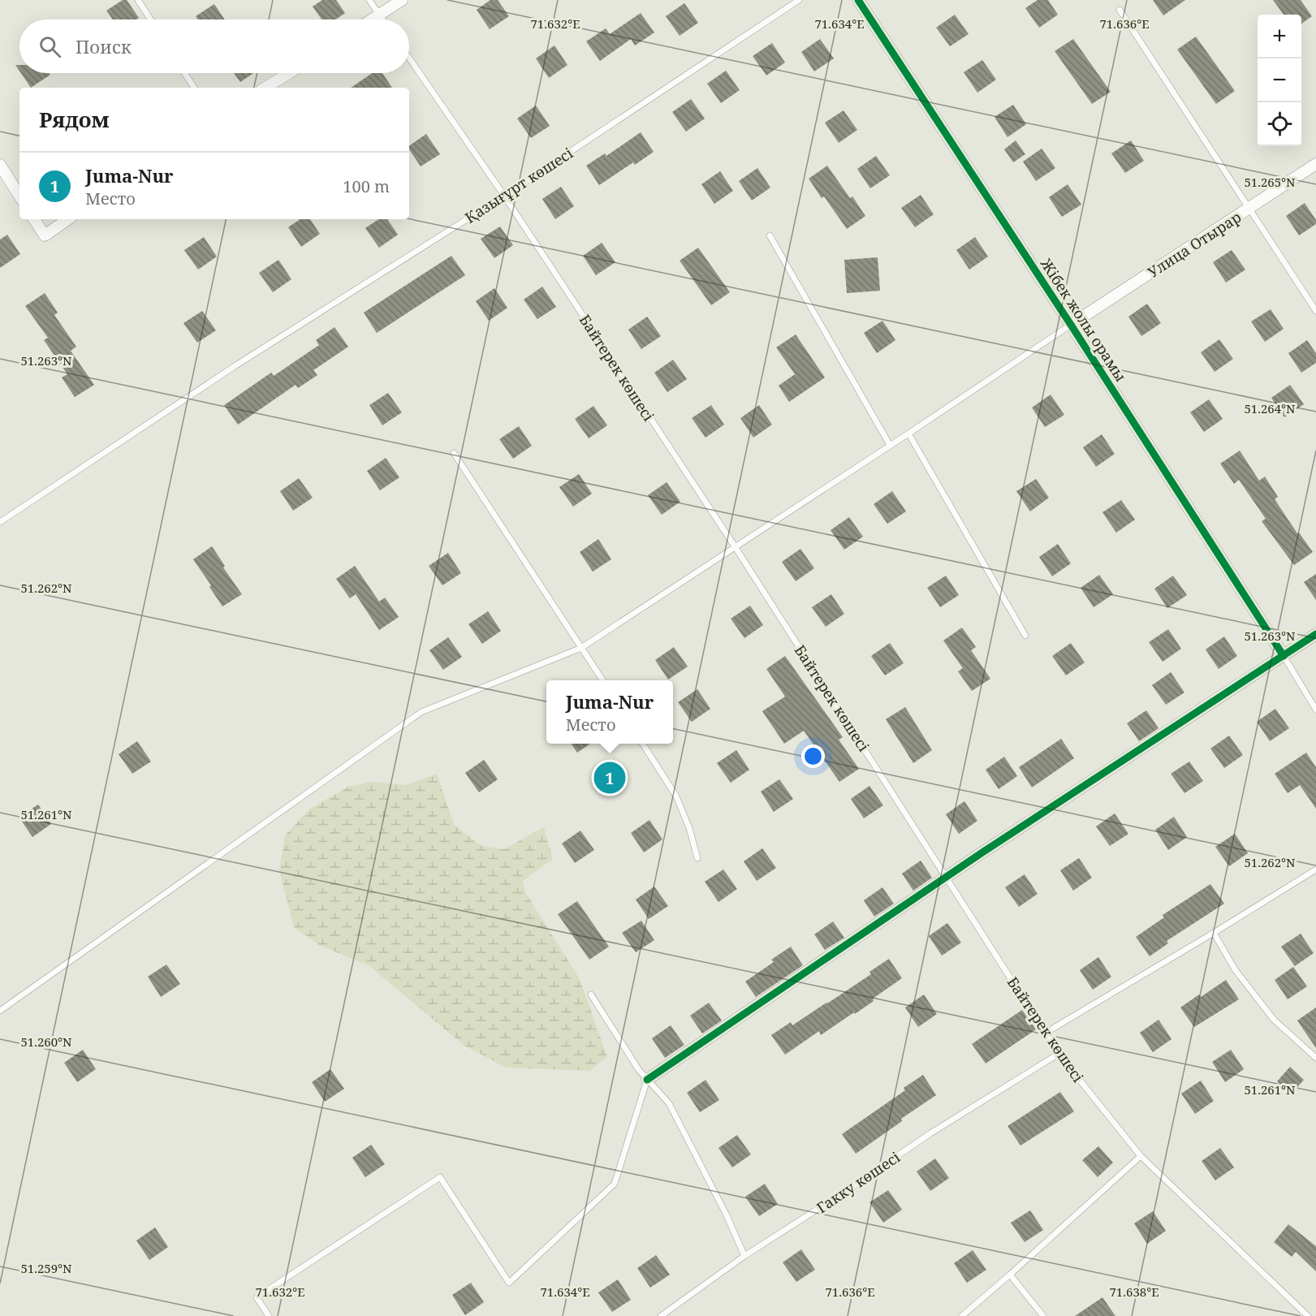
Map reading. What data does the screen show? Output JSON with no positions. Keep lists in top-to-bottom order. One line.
{"streets":{"street":["Улица Отырар","Жібек жолы орамы"],"lane":["Қазығұрт көшесі","Байтерек көшесі","Гакку көшесі"]},"crossings":[["Қазығұрт көшесі","Байтерек көшесі"],["Улица Отырар","Жібек жолы орамы"],["Байтерек көшесі","Гакку көшесі"]],"page":{"map_buttons":["+","−"],"search":"Поиск","heading":"Рядом","list":[{"mark":"1","name":"Juma-Nur","note":"Место","value":"100 m"}],"popup":["Juma-Nur","Место"],"pins":"1"},"coordinates":["71.632°E","71.634°E","71.636°E","51.265°N","51.263°N","51.264°N","51.262°N","51.261°N","51.260°N","51.259°N","71.638°E"]}
